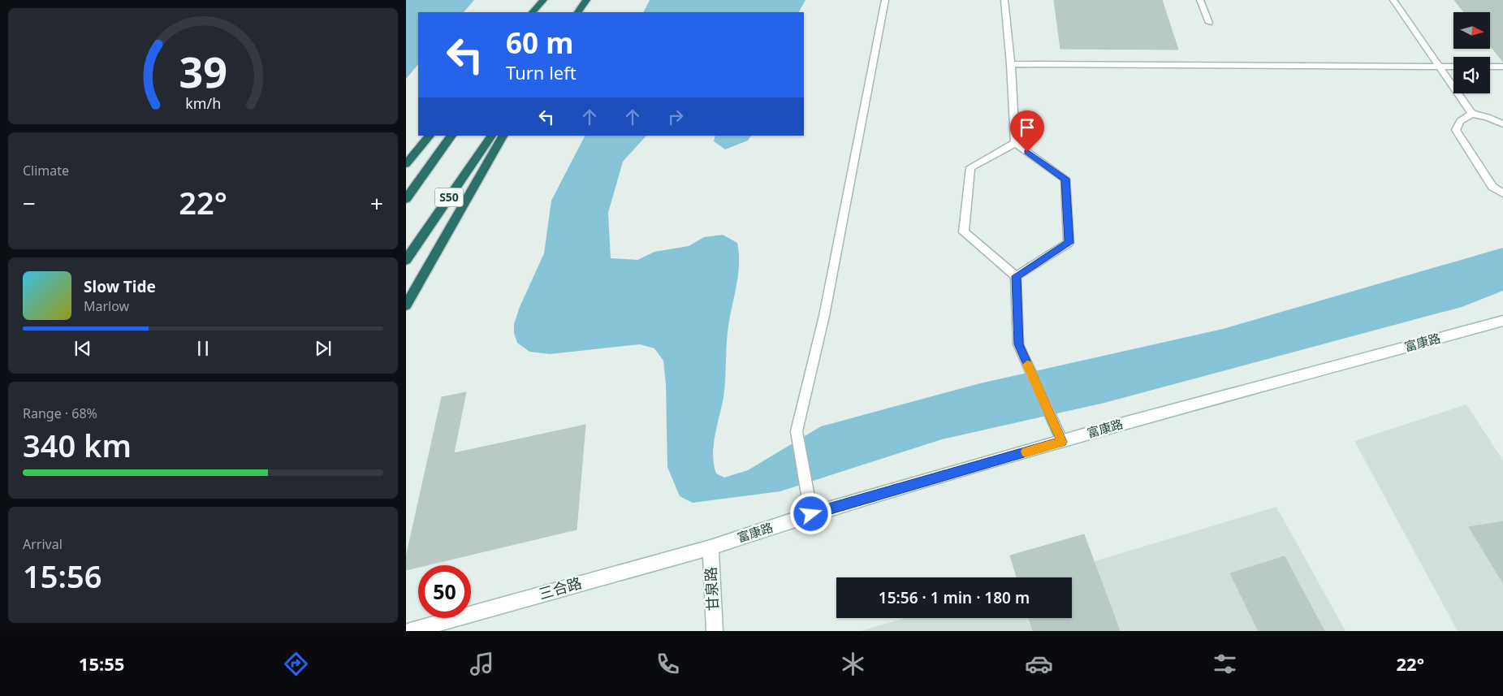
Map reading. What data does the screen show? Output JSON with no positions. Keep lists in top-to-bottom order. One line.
{"streets":{"highway":["S50"],"main road":["富康路","三合路","甘泉路"]},"crossings":[["富康路","三合路"],["富康路","甘泉路"],["三合路","甘泉路"]],"north":"right","page":{"turn":["60 m","Turn left"],"tile":["Climate",["Range · 68%","340 km"],["Arrival","15:56"]],"heat":["−","22°","+"],"song":["Slow Tide","Marlow"],"limit":"50","trip":"15:56 · 1 min · 180 m","tabs":["15:55","22°"],"gauge":["39","km/h"]}}
